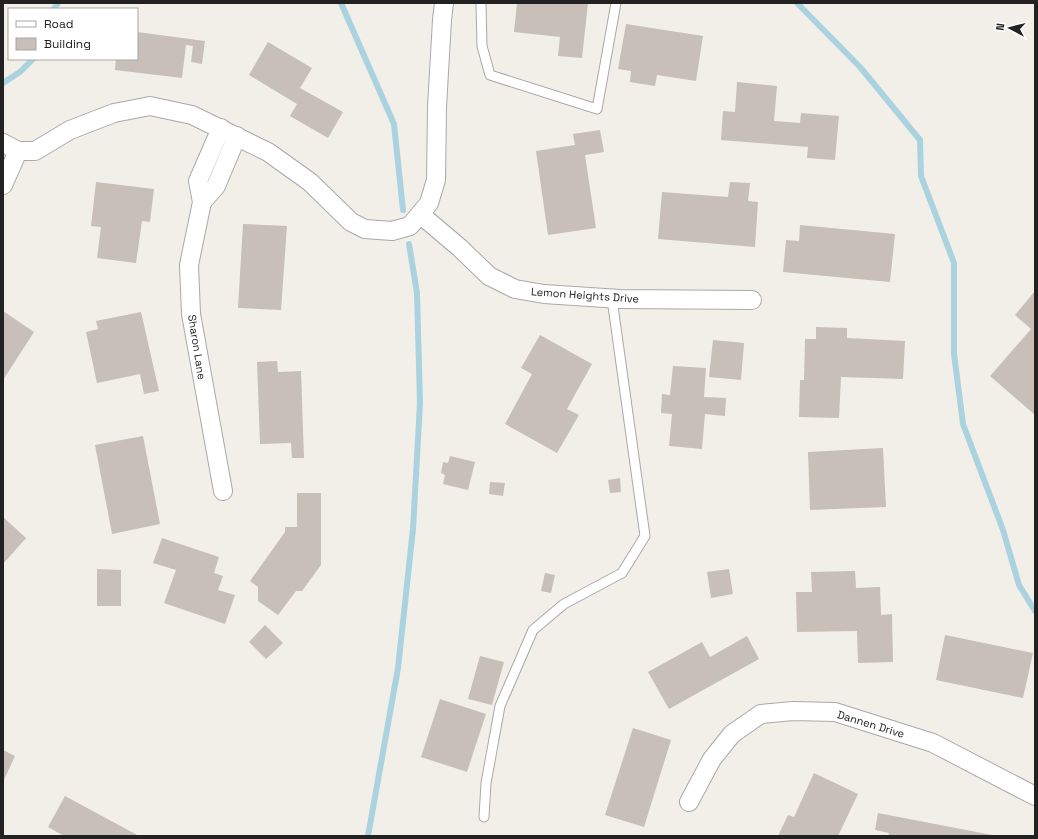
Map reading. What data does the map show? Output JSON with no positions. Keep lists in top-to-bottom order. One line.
{"streets":{"street":["Lemon Heights Drive","Sharon Lane","Dannen Drive"]},"legend":["Road","Building"],"north":"left"}
